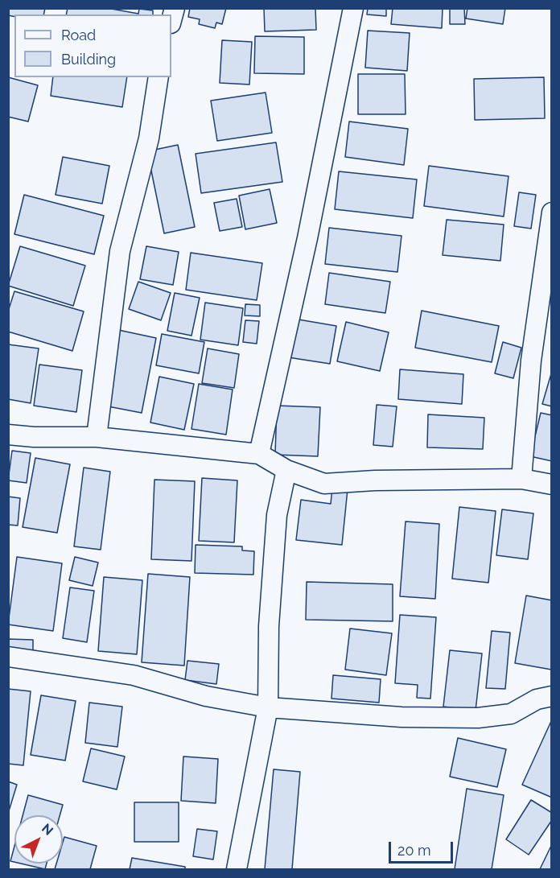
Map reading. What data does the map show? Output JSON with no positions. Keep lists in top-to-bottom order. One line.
{"legend":["Road","Building"],"scale_bar":"20 m","north":"top right"}
